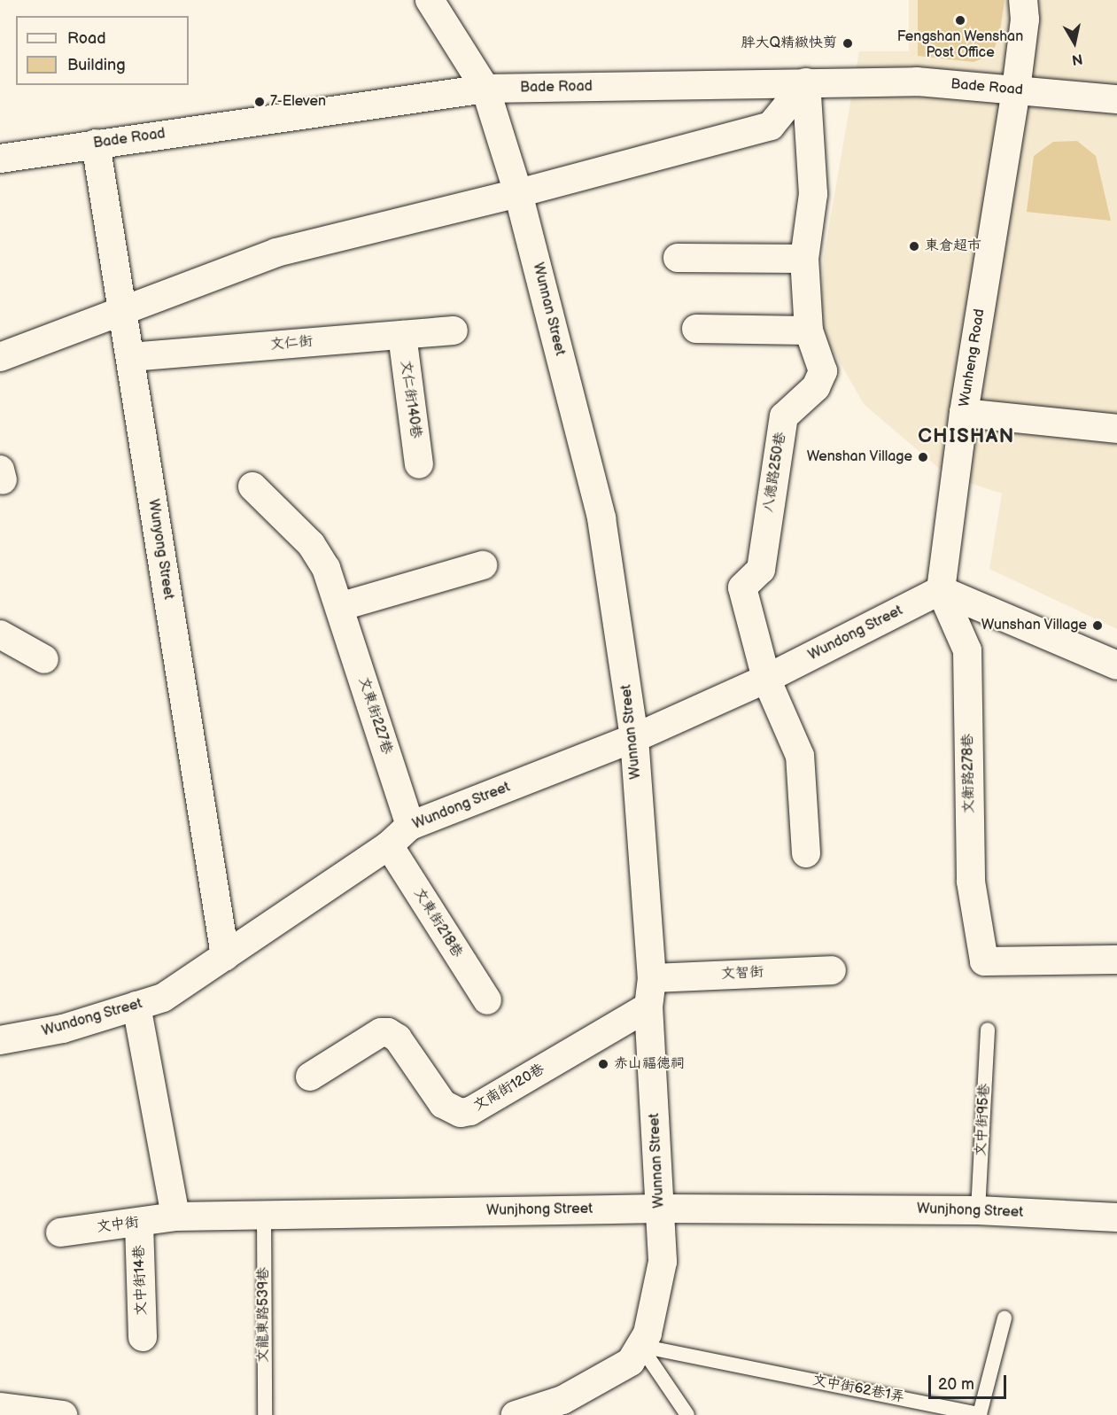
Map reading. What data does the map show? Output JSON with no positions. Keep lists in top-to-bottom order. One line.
{"streets":{"street":["Bade Road","Wunnan Street","文仁街","Wunheng Road","文仁街140巷","八德路250巷","Wunyong Street","Wundong Street","文東街227巷","文衡路278巷","文東街218巷","文智街","文南街120巷","Wunjhong Street","文中街","文中街14巷"],"lane":["文中街95巷","文龍東路539巷","文中街62巷1弄"]},"crossings":[["Bade Road","Wunnan Street"],["Bade Road","Wunheng Road"],["Bade Road","八德路250巷"],["Bade Road","Wunyong Street"],["Wunnan Street","Wundong Street"],["Wunnan Street","文智街"],["Wunnan Street","文南街120巷"],["Wunnan Street","Wunjhong Street"],["Wunnan Street","文中街62巷1弄"],["文仁街","文仁街140巷"],["文仁街","Wunyong Street"],["Wunheng Road","Wundong Street"],["Wunheng Road","文衡路278巷"],["八德路250巷","Wundong Street"],["Wunyong Street","Wundong Street"],["Wundong Street","文東街227巷"],["Wundong Street","文衡路278巷"],["Wundong Street","文東街218巷"],["文中街95巷","Wunjhong Street"],["Wunjhong Street","文中街"],["Wunjhong Street","文龍東路539巷"],["文中街","文中街14巷"]],"districts":["CHISHAN"],"places":["Fengshan Wenshan Post Office","胖大Q精緻快剪","7-Eleven","東倉超市","Wenshan Village","Wunshan Village","赤山福德祠"],"legend":["Road","Building"],"scale_bar":"20 m","north":"bottom"}
